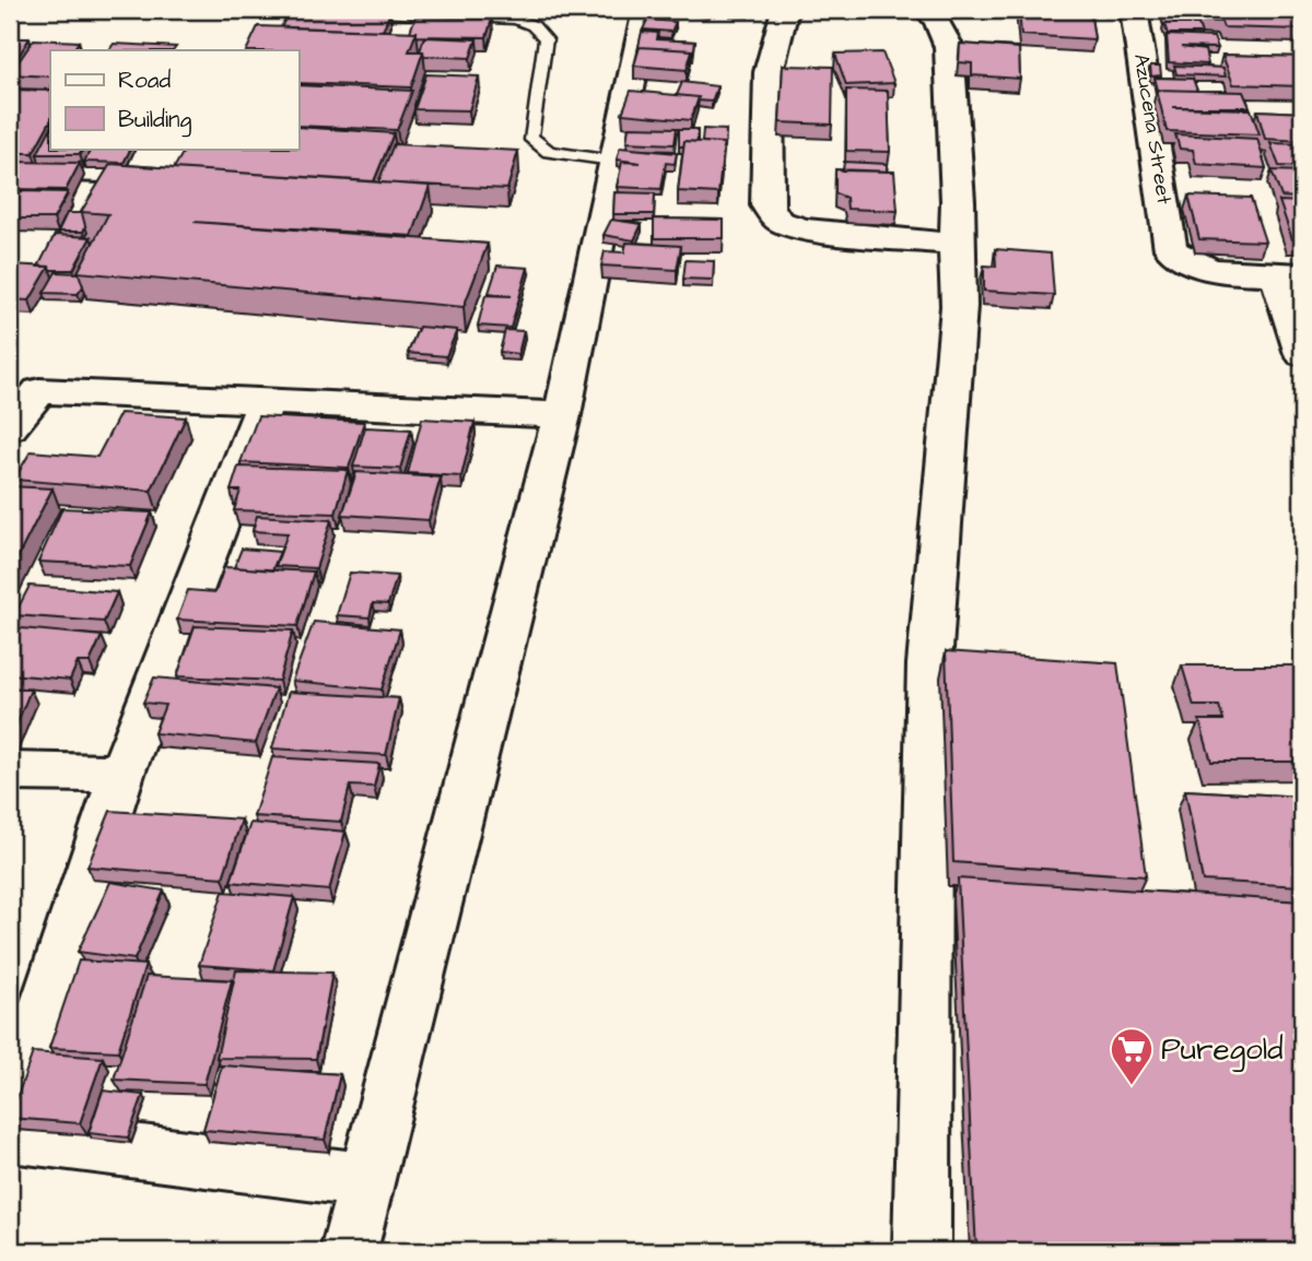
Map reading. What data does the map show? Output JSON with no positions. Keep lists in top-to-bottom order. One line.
{"streets":{"street":["Azucena Street"]},"places":{"supermarket":["Puregold"]},"legend":["Road","Building"]}
